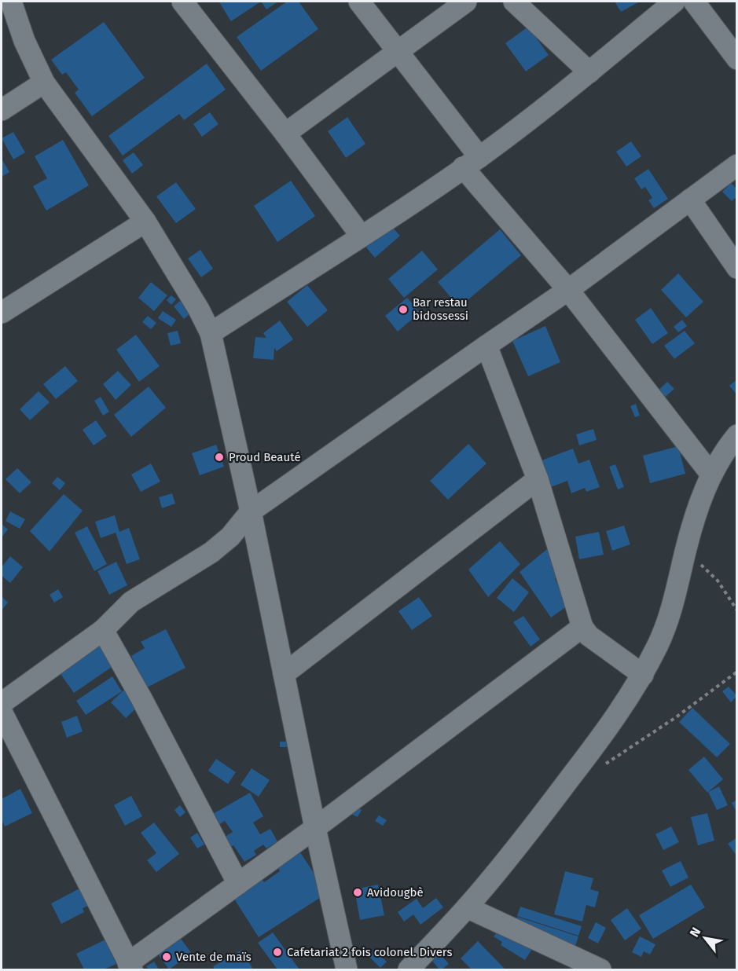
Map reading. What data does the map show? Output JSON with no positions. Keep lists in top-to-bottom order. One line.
{"places":["Bar restau bidossessi","Proud Beauté","Avidougbè","Cafetariat 2 fois colonel. Divers","Vente de maïs"],"north":"top left"}
